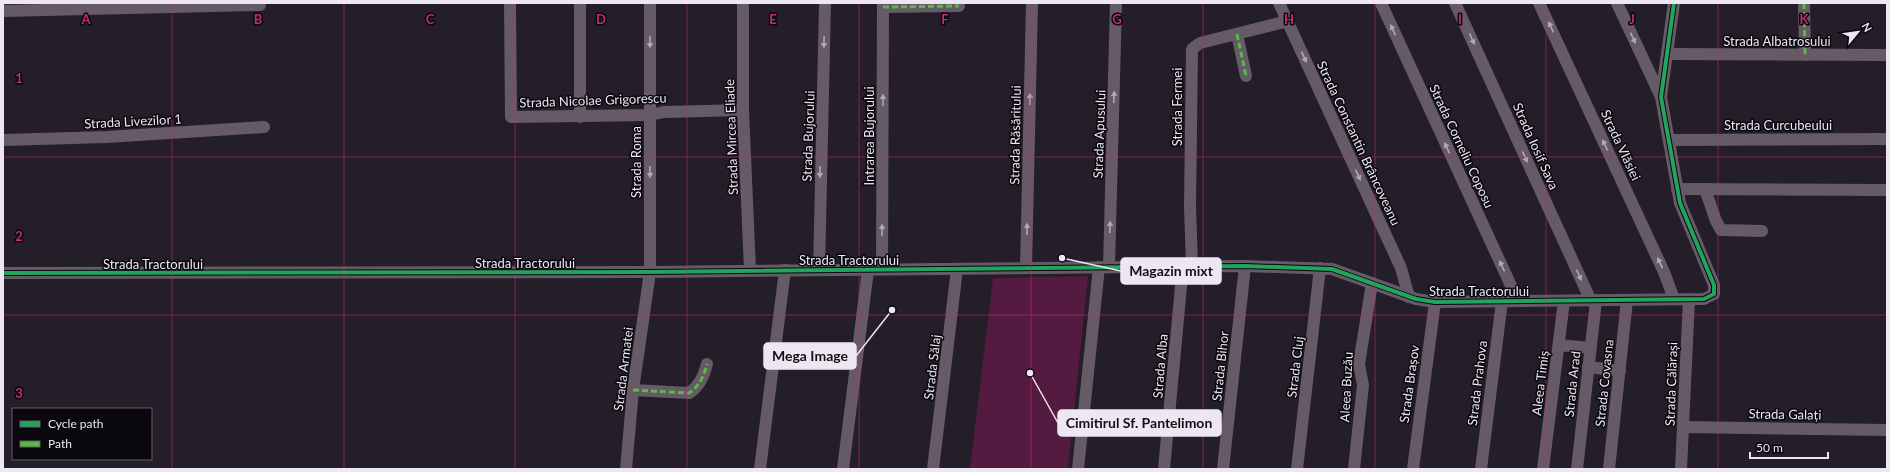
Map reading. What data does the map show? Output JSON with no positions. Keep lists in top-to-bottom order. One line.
{"streets":{"street":["Strada Albatrosului","Strada Nicolae Grigorescu","Strada Fermei","Strada Livezilor 1","Strada Curcubeului","Strada Apusului","Strada Răsăritului","Strada Bujorului","Intrarea Bujorului","Strada Mircea Eliade","Strada Constantin Brâncoveanu","Strada Vlăsiei","Strada Corneliu Coposu","Strada Iosif Sava","Strada Roma","Strada Tractorului","Strada Alba","Strada Bihor","Strada Sălaj","Strada Cluj","Strada Armatei","Strada Prahova","Aleea Timiș","Strada Covasna","Strada Brașov","Strada Arad","Strada Călărași","Aleea Buzău","Strada Galați"]},"crossings":[["Strada Nicolae Grigorescu","Strada Mircea Eliade"],["Strada Nicolae Grigorescu","Strada Roma"],["Strada Fermei","Strada Constantin Brâncoveanu"],["Strada Fermei","Strada Tractorului"],["Strada Fermei","Strada Alba"],["Strada Apusului","Strada Tractorului"],["Strada Răsăritului","Strada Tractorului"],["Strada Bujorului","Strada Tractorului"],["Intrarea Bujorului","Strada Tractorului"],["Strada Mircea Eliade","Strada Tractorului"],["Strada Constantin Brâncoveanu","Strada Tractorului"],["Strada Vlăsiei","Strada Tractorului"],["Strada Corneliu Coposu","Strada Tractorului"],["Strada Iosif Sava","Strada Tractorului"],["Strada Iosif Sava","Strada Arad"],["Strada Roma","Strada Tractorului"],["Strada Roma","Strada Armatei"],["Strada Tractorului","Strada Alba"],["Strada Tractorului","Strada Bihor"],["Strada Tractorului","Strada Sălaj"],["Strada Tractorului","Strada Cluj"],["Strada Tractorului","Strada Armatei"],["Strada Tractorului","Strada Prahova"],["Strada Tractorului","Aleea Timiș"],["Strada Tractorului","Strada Covasna"],["Strada Tractorului","Strada Brașov"],["Strada Tractorului","Strada Arad"],["Strada Tractorului","Strada Călărași"],["Strada Tractorului","Aleea Buzău"],["Strada Călărași","Strada Galați"]],"one_way":["Strada Apusului","Strada Răsăritului","Strada Bujorului","Intrarea Bujorului","Strada Constantin Brâncoveanu","Strada Corneliu Coposu","Strada Iosif Sava"],"places":["Magazin mixt","Mega Image","Cimitirul Sf. Pantelimon"],"legend":["Cycle path","Path"],"scale_bar":"50 m","north":"top right","grid":{"columns":["A","B","C","D","E","F","G","H","I","J","K"],"rows":["1","2","3"]}}
